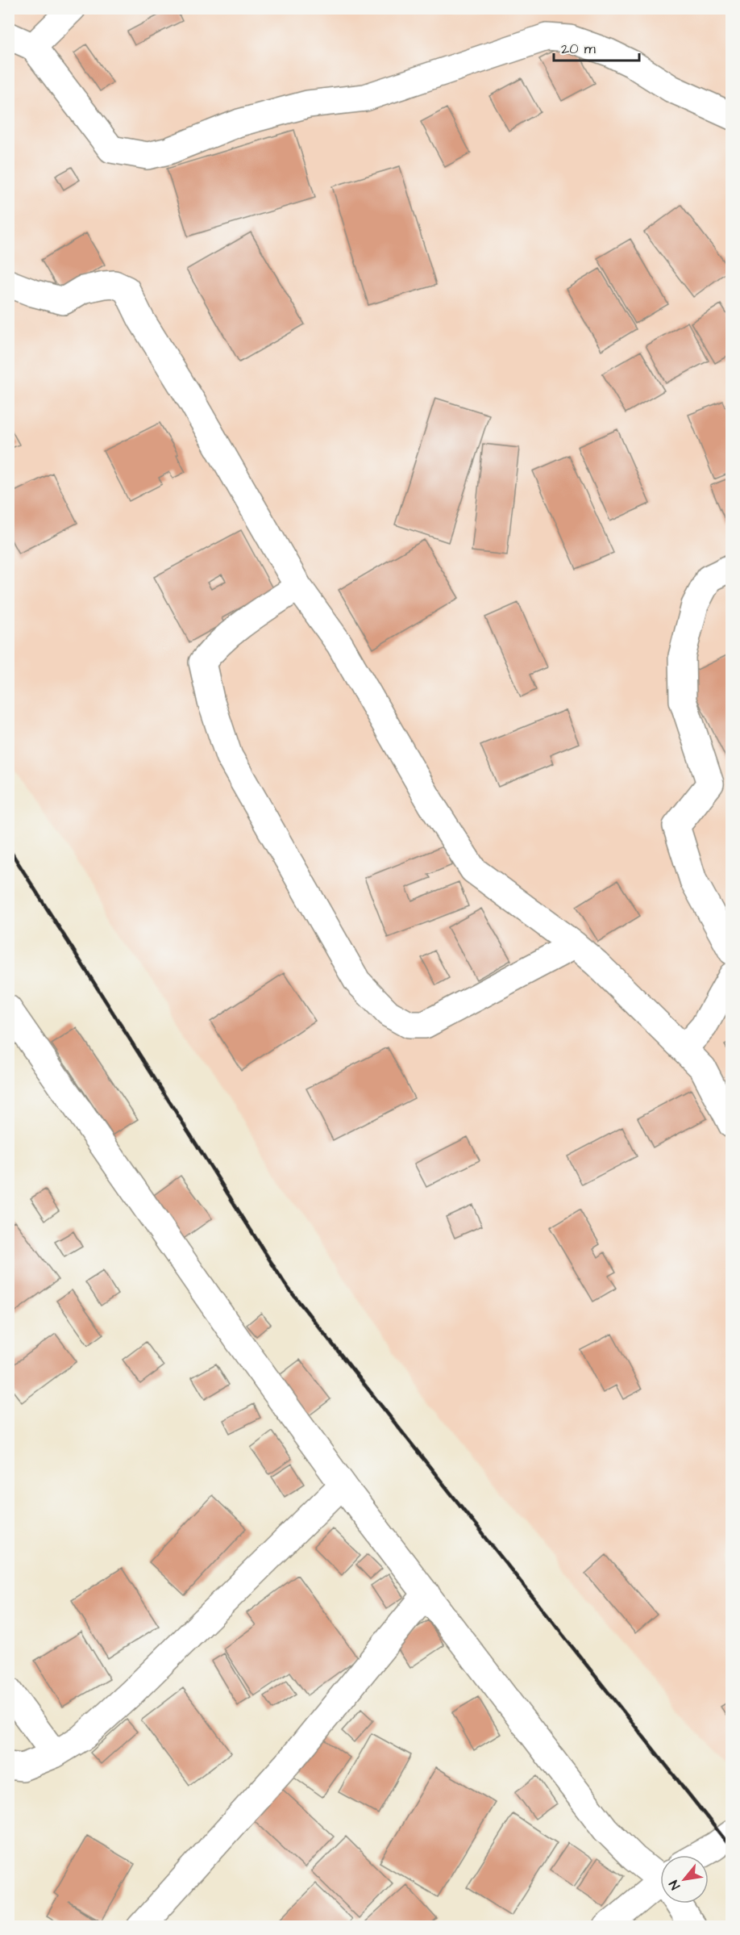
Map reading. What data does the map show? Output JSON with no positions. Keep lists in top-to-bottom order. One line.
{"scale_bar":"20 m","north":"bottom left"}
